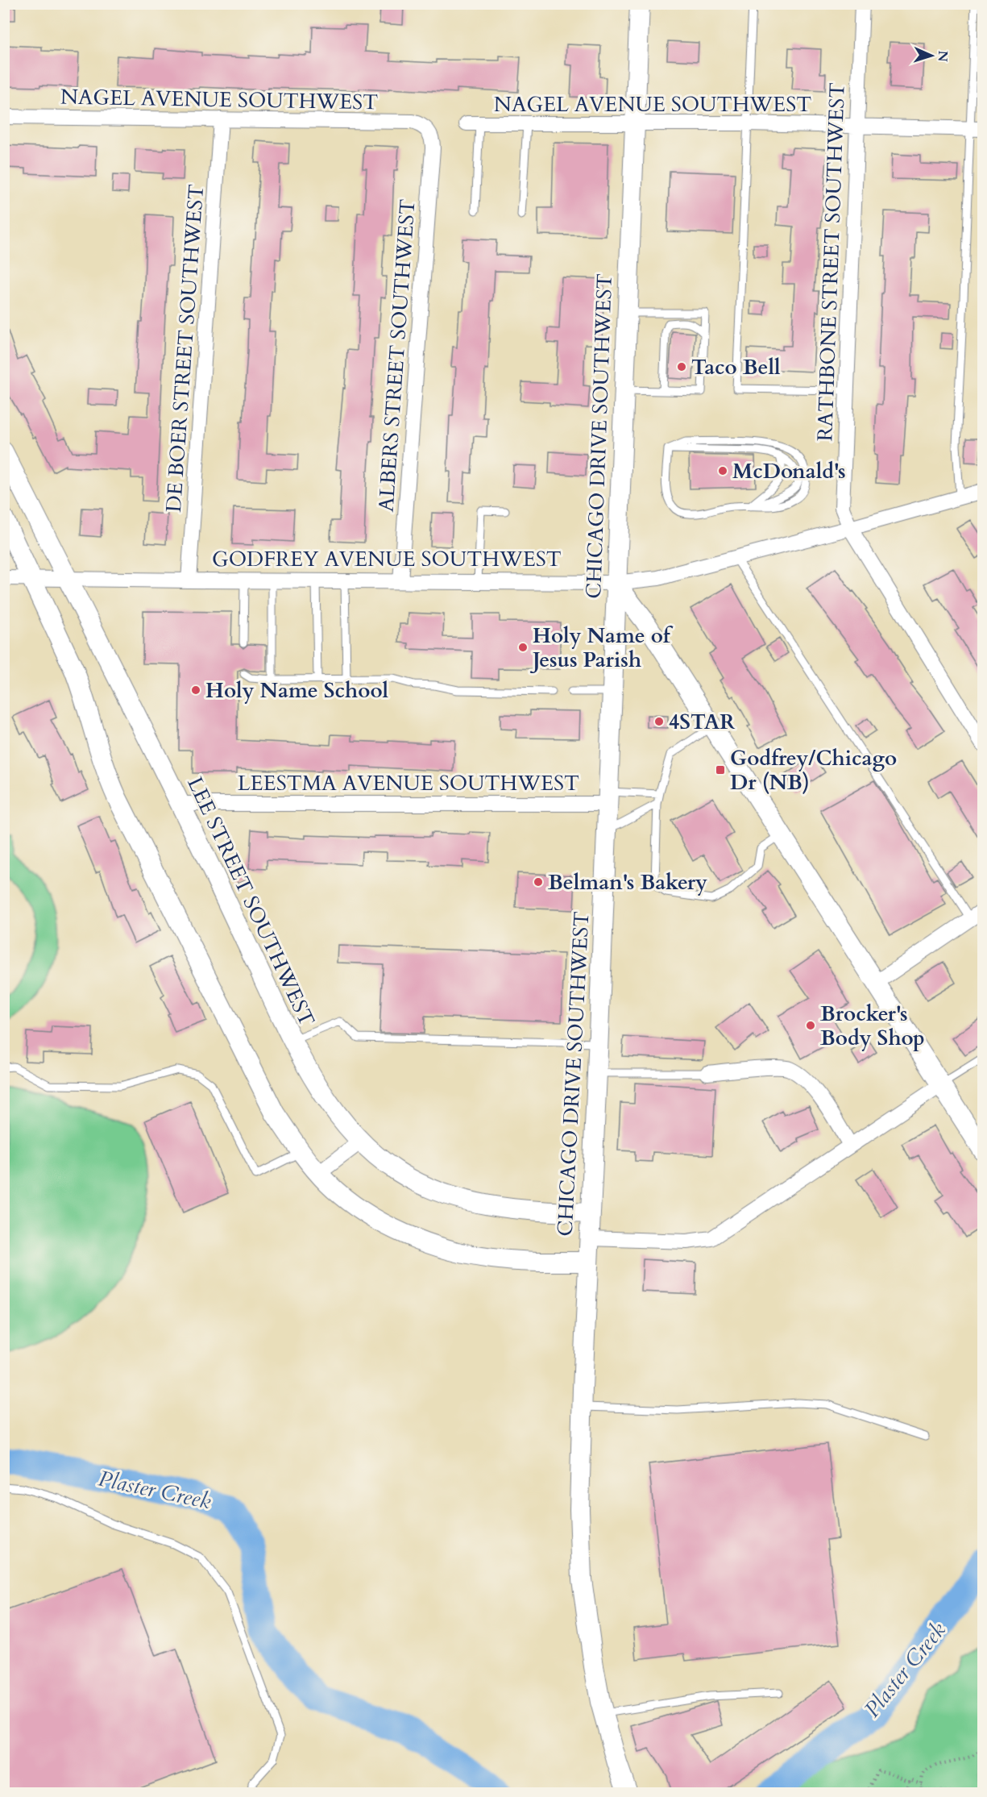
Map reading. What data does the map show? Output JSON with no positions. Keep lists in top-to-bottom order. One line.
{"streets":{"main road":["CHICAGO DRIVE SOUTHWEST","LEE STREET SOUTHWEST"],"street":["NAGEL AVENUE SOUTHWEST","RATHBONE STREET SOUTHWEST","DE BOER STREET SOUTHWEST","ALBERS STREET SOUTHWEST","GODFREY AVENUE SOUTHWEST","LEESTMA AVENUE SOUTHWEST"]},"crossings":[["NAGEL AVENUE SOUTHWEST","RATHBONE STREET SOUTHWEST"],["NAGEL AVENUE SOUTHWEST","DE BOER STREET SOUTHWEST"],["NAGEL AVENUE SOUTHWEST","ALBERS STREET SOUTHWEST"],["NAGEL AVENUE SOUTHWEST","CHICAGO DRIVE SOUTHWEST"],["RATHBONE STREET SOUTHWEST","GODFREY AVENUE SOUTHWEST"],["DE BOER STREET SOUTHWEST","GODFREY AVENUE SOUTHWEST"],["ALBERS STREET SOUTHWEST","GODFREY AVENUE SOUTHWEST"],["CHICAGO DRIVE SOUTHWEST","GODFREY AVENUE SOUTHWEST"],["CHICAGO DRIVE SOUTHWEST","LEESTMA AVENUE SOUTHWEST"],["CHICAGO DRIVE SOUTHWEST","LEE STREET SOUTHWEST"],["GODFREY AVENUE SOUTHWEST","LEE STREET SOUTHWEST"],["LEESTMA AVENUE SOUTHWEST","LEE STREET SOUTHWEST"]],"water":["Plaster Creek"],"places":{"other":["Taco Bell","McDonald's","Holy Name of Jesus Parish","Holy Name School","4STAR","Belman's Bakery","Brocker's Body Shop"],"transit":["Godfrey/Chicago Dr (NB)"]},"north":"right"}
